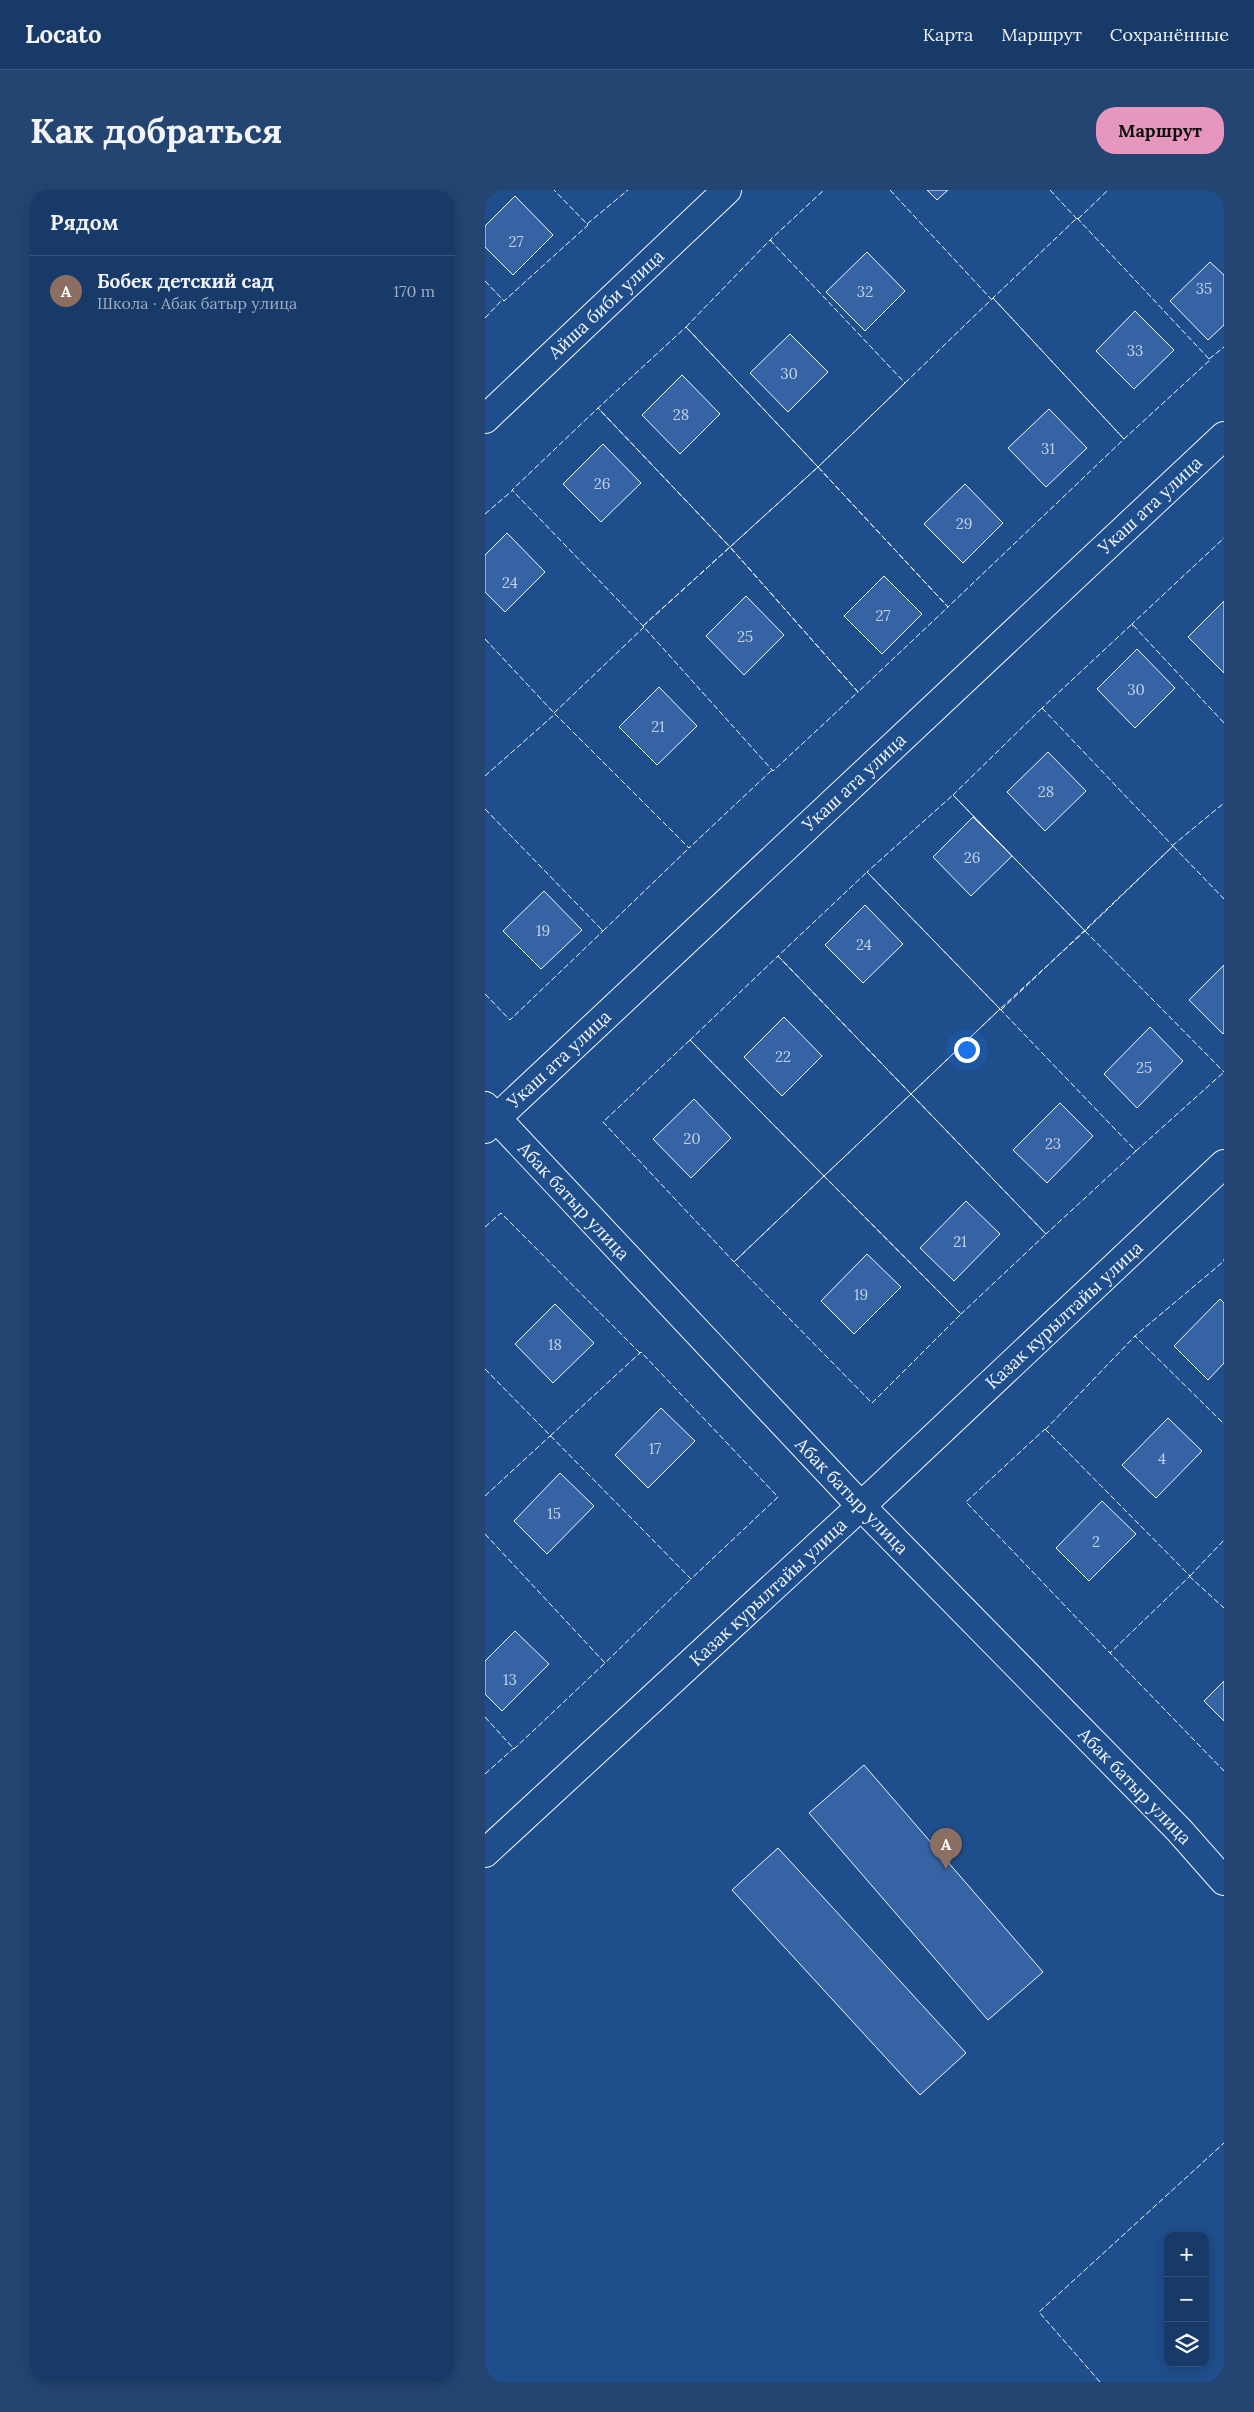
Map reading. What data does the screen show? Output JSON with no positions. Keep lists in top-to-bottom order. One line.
{"streets":{"street":["Айша биби улица","Укаш ата улица","Абак батыр улица","Казак курылтайы улица"]},"crossings":[["Укаш ата улица","Абак батыр улица"],["Абак батыр улица","Казак курылтайы улица"]],"house_numbers":["27","35","32","33","30","28","31","26","29","24","27","25","30","21","28","26","19","24","22","25","20","23","21","19","18","17","4","15","2","13"],"page":{"header":"Locato","nav":["Карта","Маршрут","Сохранённые"],"buttons":"Маршрут","title":"Как добраться","heading":"Рядом","list":[{"mark":"A","name":"Бобек детский сад","note":"Школа · Абак батыр улица","value":"170 m"}],"pins":"A","map_buttons":["+","−"]}}
